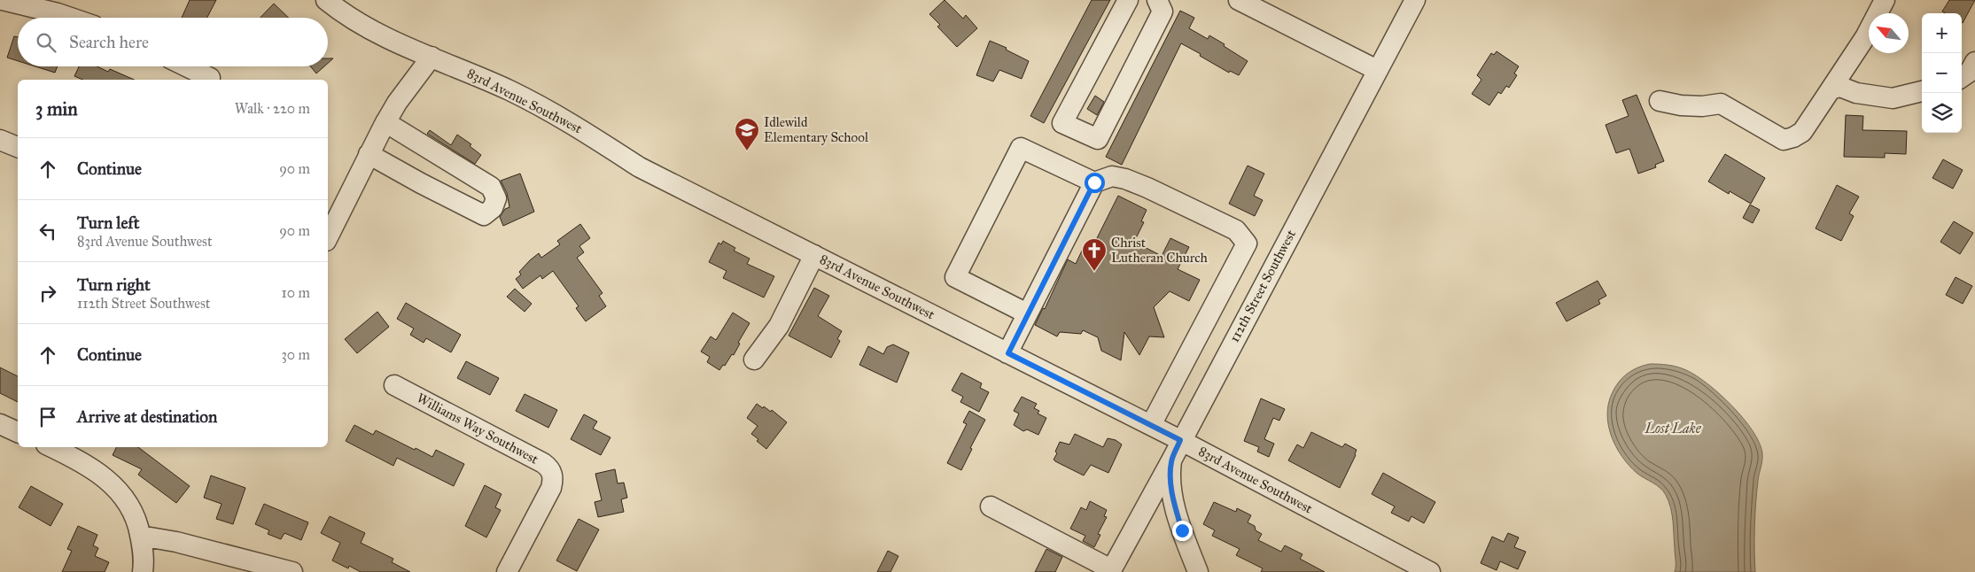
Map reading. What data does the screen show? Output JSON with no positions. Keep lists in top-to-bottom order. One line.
{"streets":{"street":["83rd Avenue Southwest","112th Street Southwest","Williams Way Southwest"]},"crossings":[["83rd Avenue Southwest","112th Street Southwest"]],"water":["Lost Lake"],"places":{"school or university":["Idlewild Elementary School"],"church":["Christ Lutheran Church"]},"north":"top left","page":{"map_buttons":["+","−"],"search":"Search here","heading":["3 min","Walk · 220 m"],"list":[["Continue","90 m"],["Turn left","83rd Avenue Southwest","90 m"],["Turn right","112th Street Southwest","10 m"],["Continue","30 m"],"Arrive at destination"]}}
